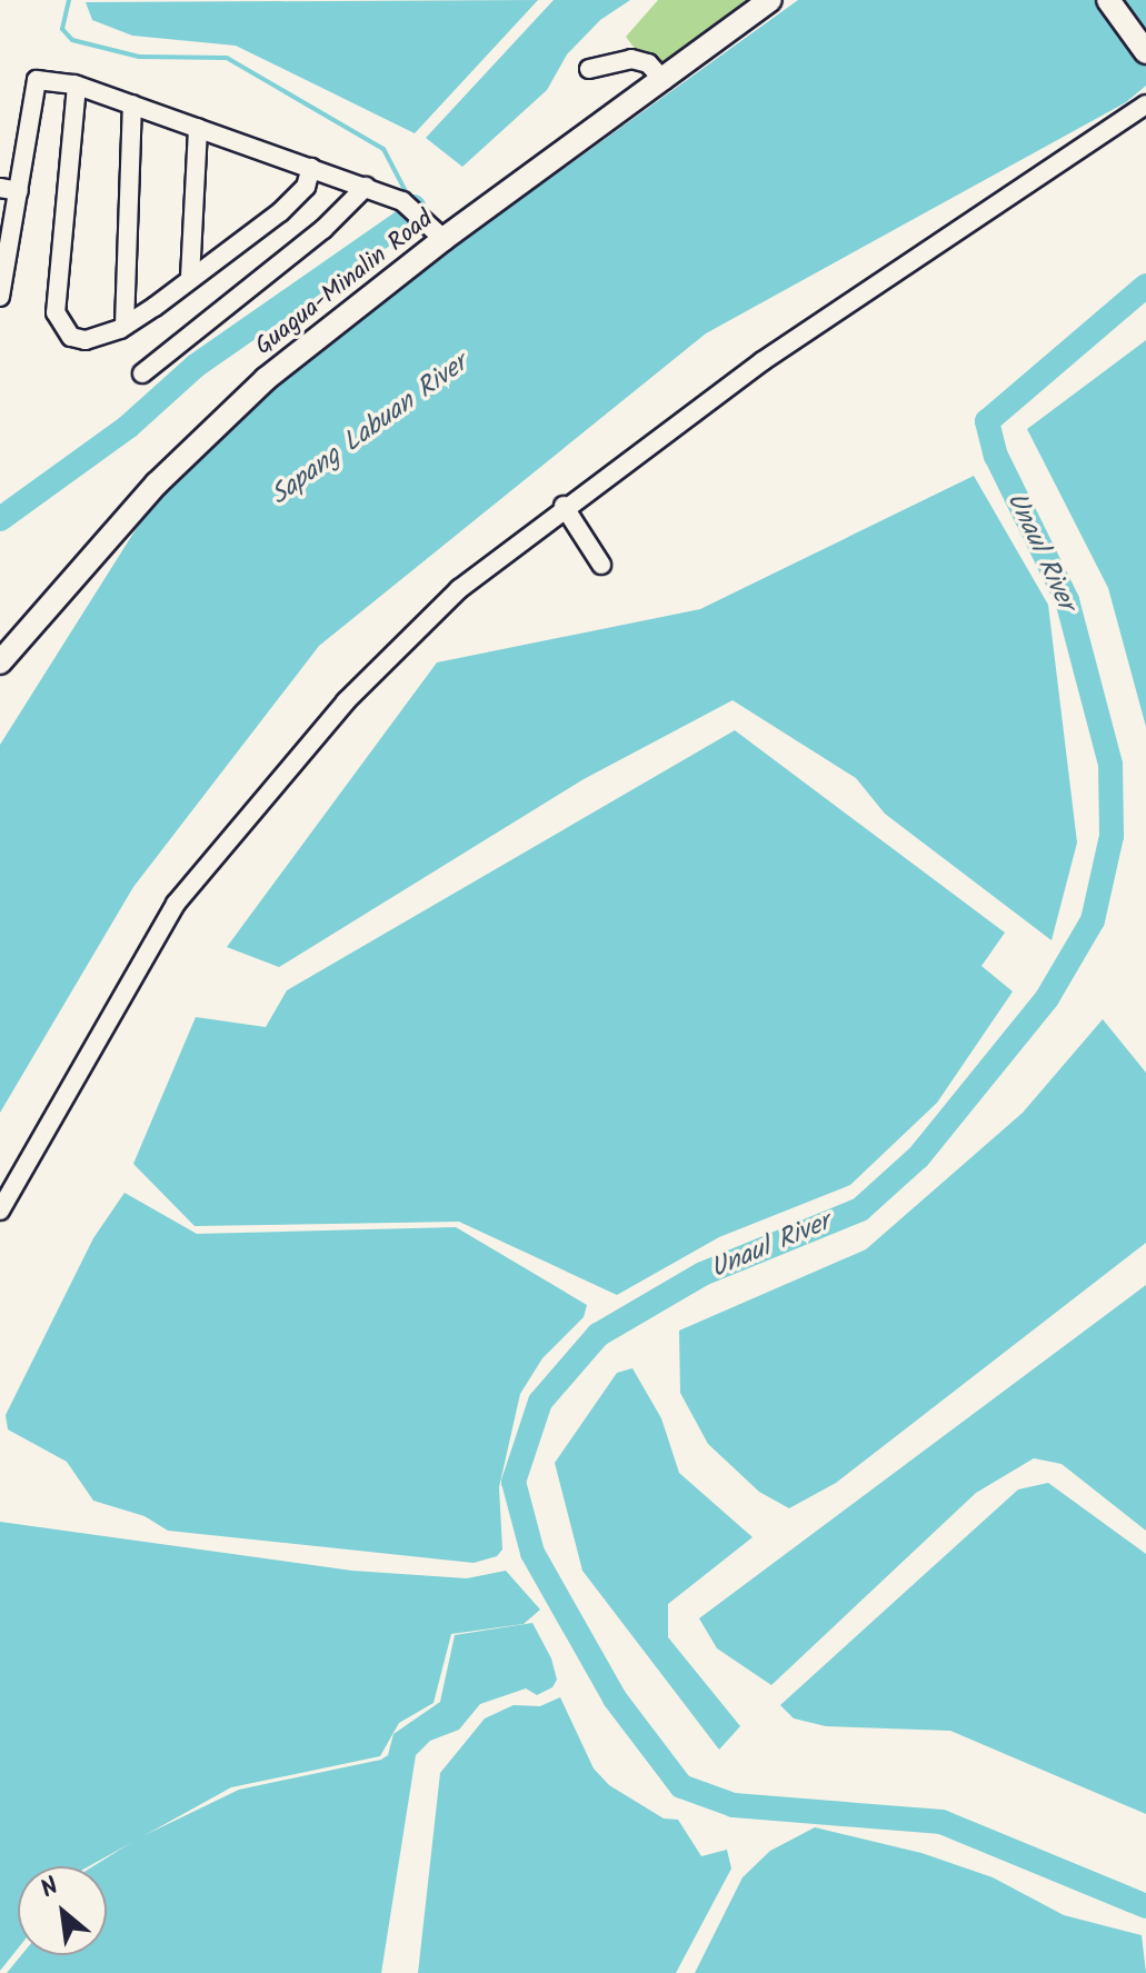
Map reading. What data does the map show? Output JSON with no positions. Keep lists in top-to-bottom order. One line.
{"streets":{"main road":["Guagua-Minalin Road"]},"water":["Sapang Labuan River","Unaul River"],"north":"top left"}
